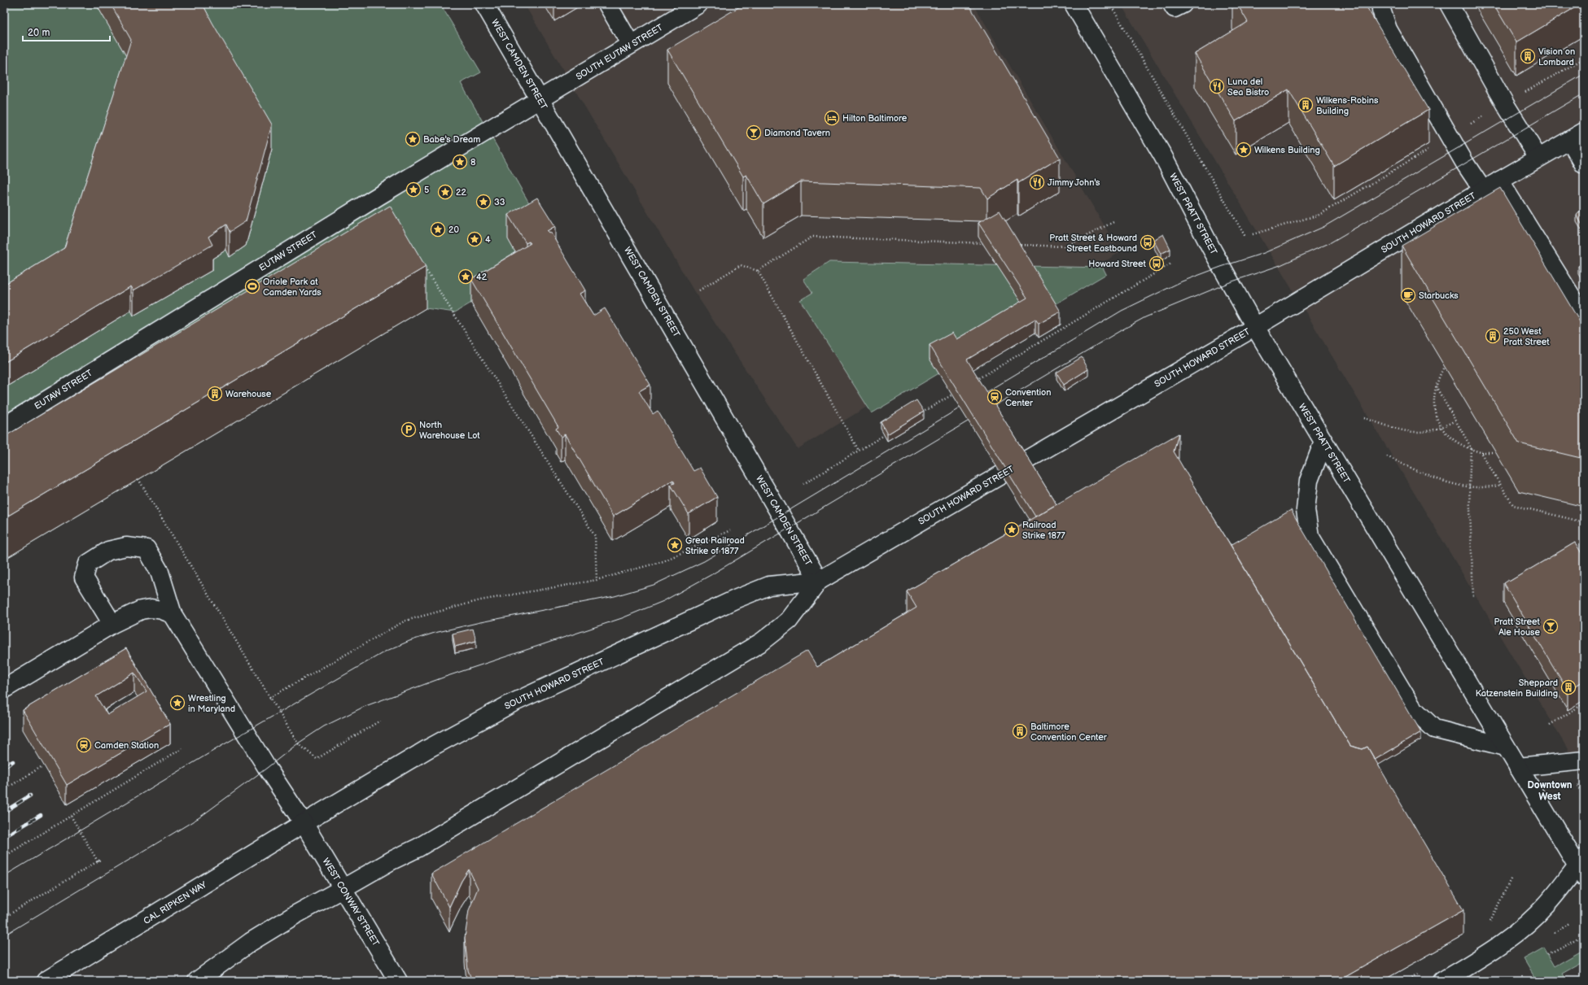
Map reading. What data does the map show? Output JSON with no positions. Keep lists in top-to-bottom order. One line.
{"streets":{"main road":["SOUTH EUTAW STREET","WEST CAMDEN STREET","WEST PRATT STREET","SOUTH HOWARD STREET","EUTAW STREET","WEST CONWAY STREET","CAL RIPKEN WAY"]},"crossings":[["SOUTH EUTAW STREET","WEST CAMDEN STREET"],["SOUTH EUTAW STREET","EUTAW STREET"],["WEST CAMDEN STREET","SOUTH HOWARD STREET"],["WEST CAMDEN STREET","EUTAW STREET"],["WEST PRATT STREET","SOUTH HOWARD STREET"],["SOUTH HOWARD STREET","WEST CONWAY STREET"],["SOUTH HOWARD STREET","CAL RIPKEN WAY"],["WEST CONWAY STREET","CAL RIPKEN WAY"]],"districts":["Downtown West"],"places":{"building":["Vision on Lombard","Wilkens-Robins Building","250 West Pratt Street","Warehouse","Sheppard Katzenstein Building","Baltimore Convention Center"],"restaurant":["Luna del Sea Bistro","Jimmy John's"],"hotel":["Hilton Baltimore"],"bar":["Diamond Tavern","Pratt Street Ale House"],"place":["Babe's Dream","Wilkens Building","8","5","22","33","20","4","42","Railroad Strike 1877","Great Railroad Strike of 1877","Wrestling in Maryland"],"bus stop":["Pratt Street & Howard Street Eastbound","Howard Street"],"sports":["Oriole Park at Camden Yards"],"cafe":["Starbucks"],"station":["Convention Center","Camden Station"],"parking":["North Warehouse Lot"]},"scale_bar":"20 m"}
